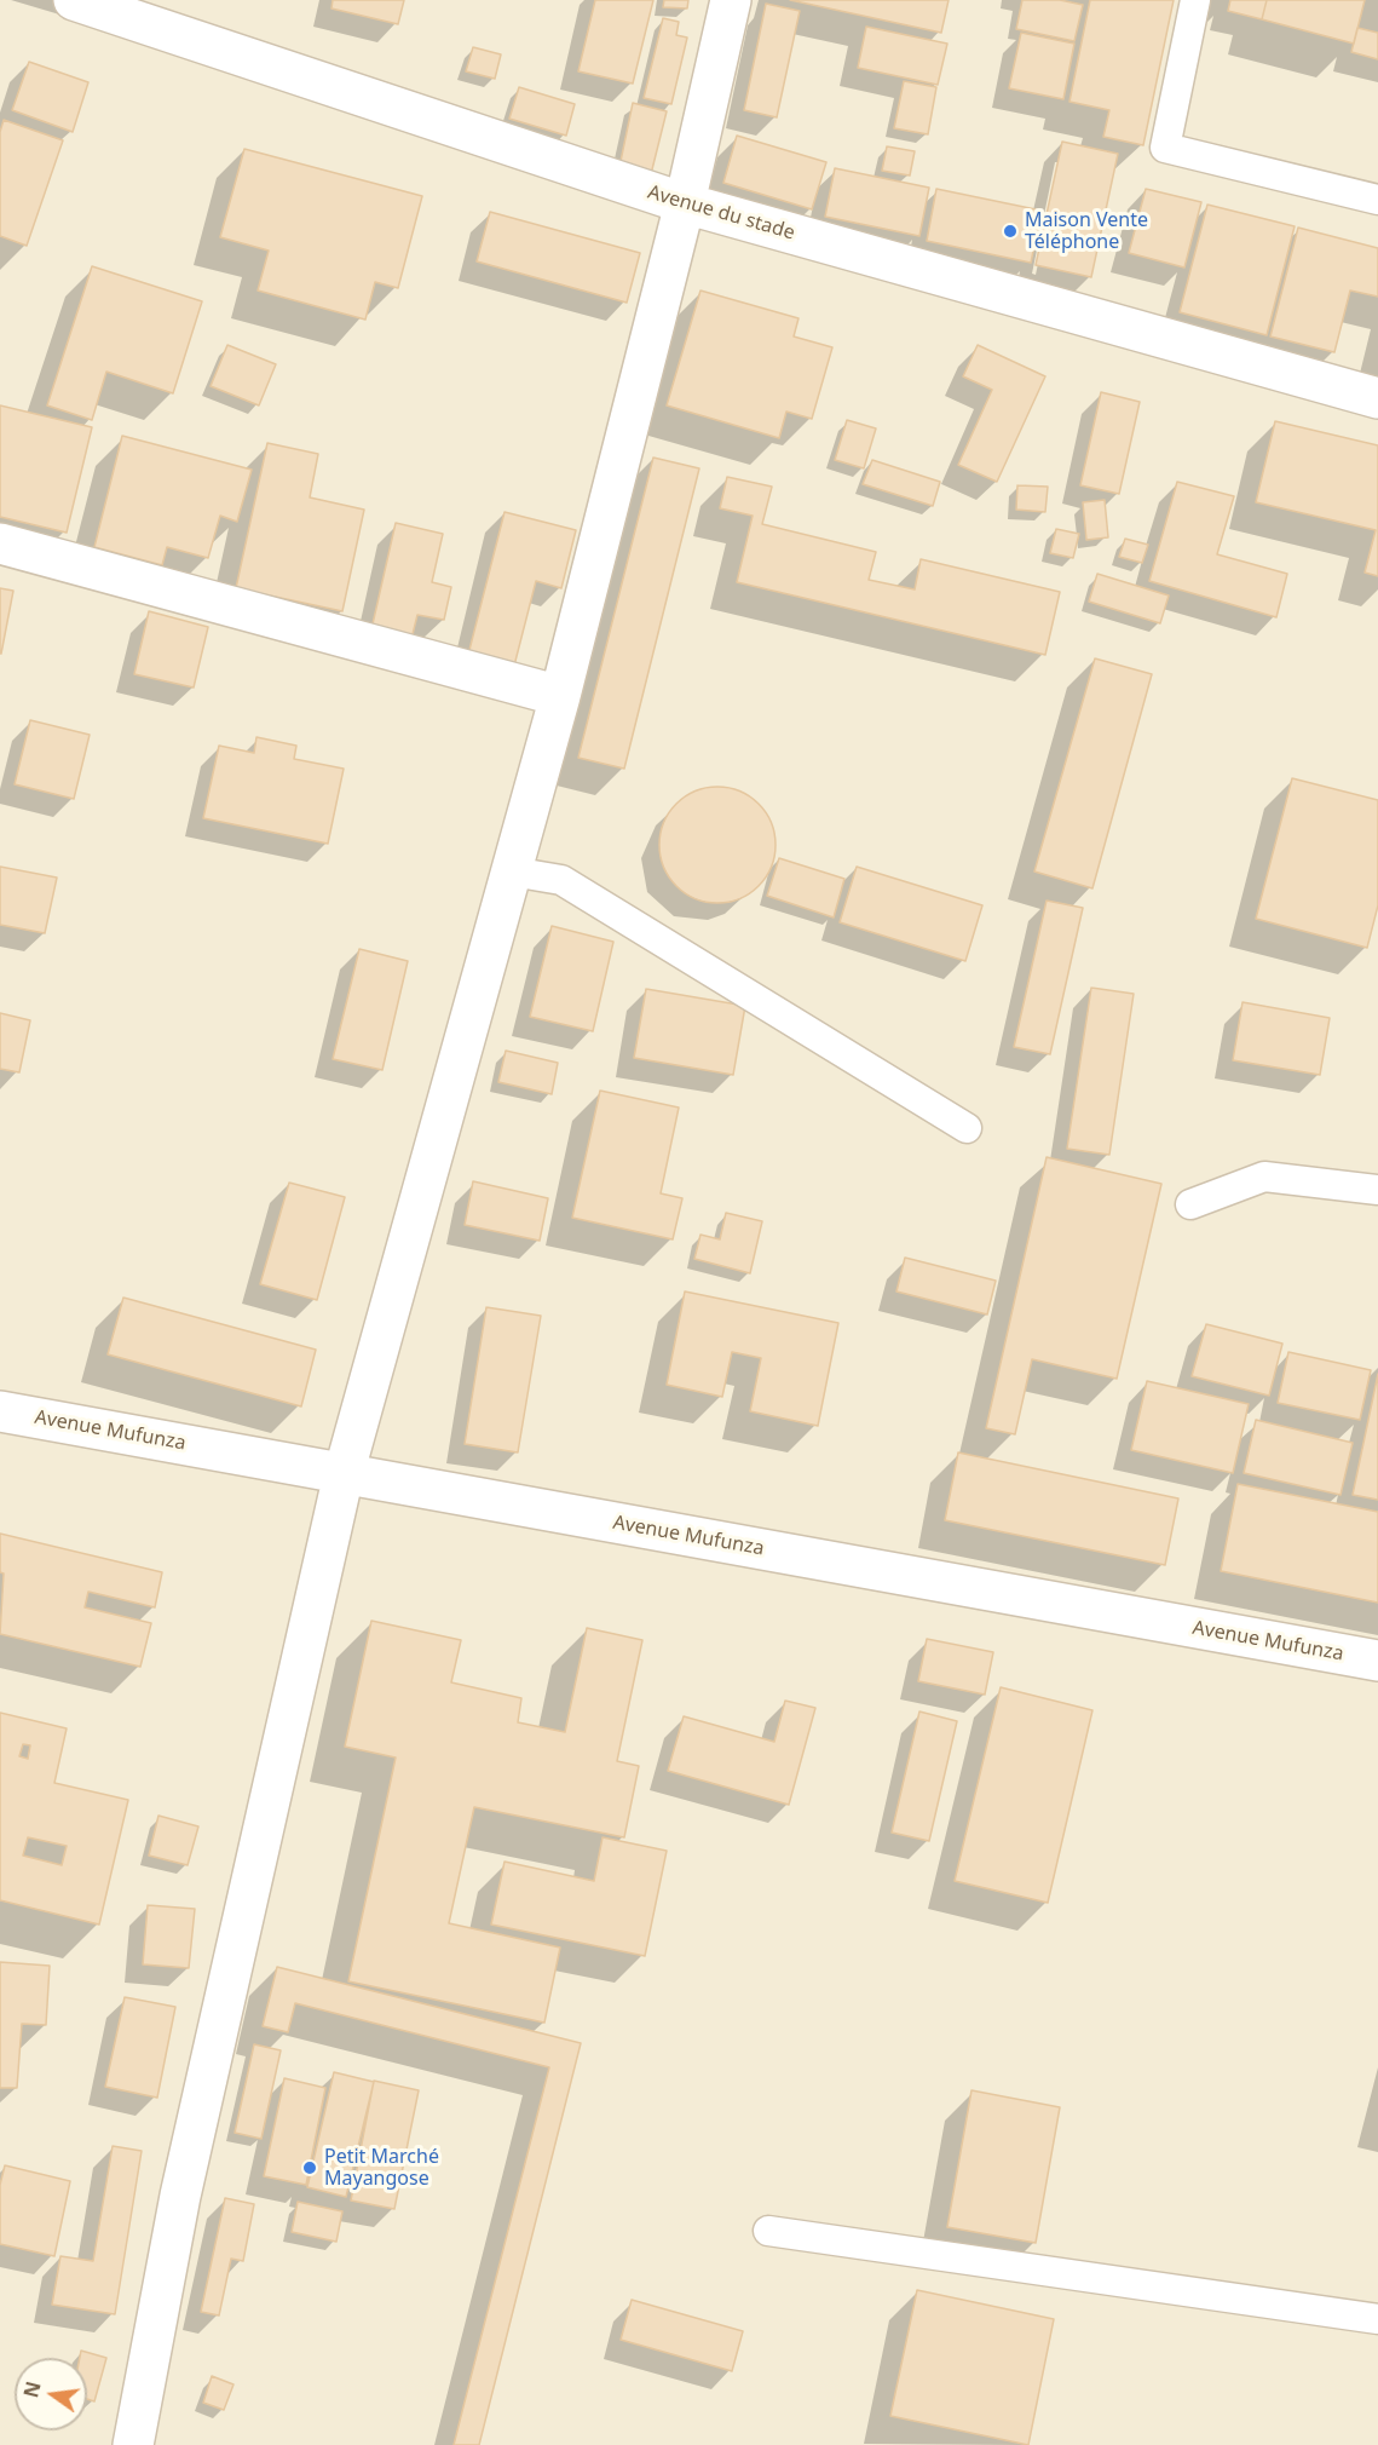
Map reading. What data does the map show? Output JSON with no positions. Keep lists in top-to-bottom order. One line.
{"streets":{"street":["Avenue du stade","Avenue Mufunza"]},"places":["Maison Vente Téléphone","Petit Marché Mayangose"],"north":"left"}
